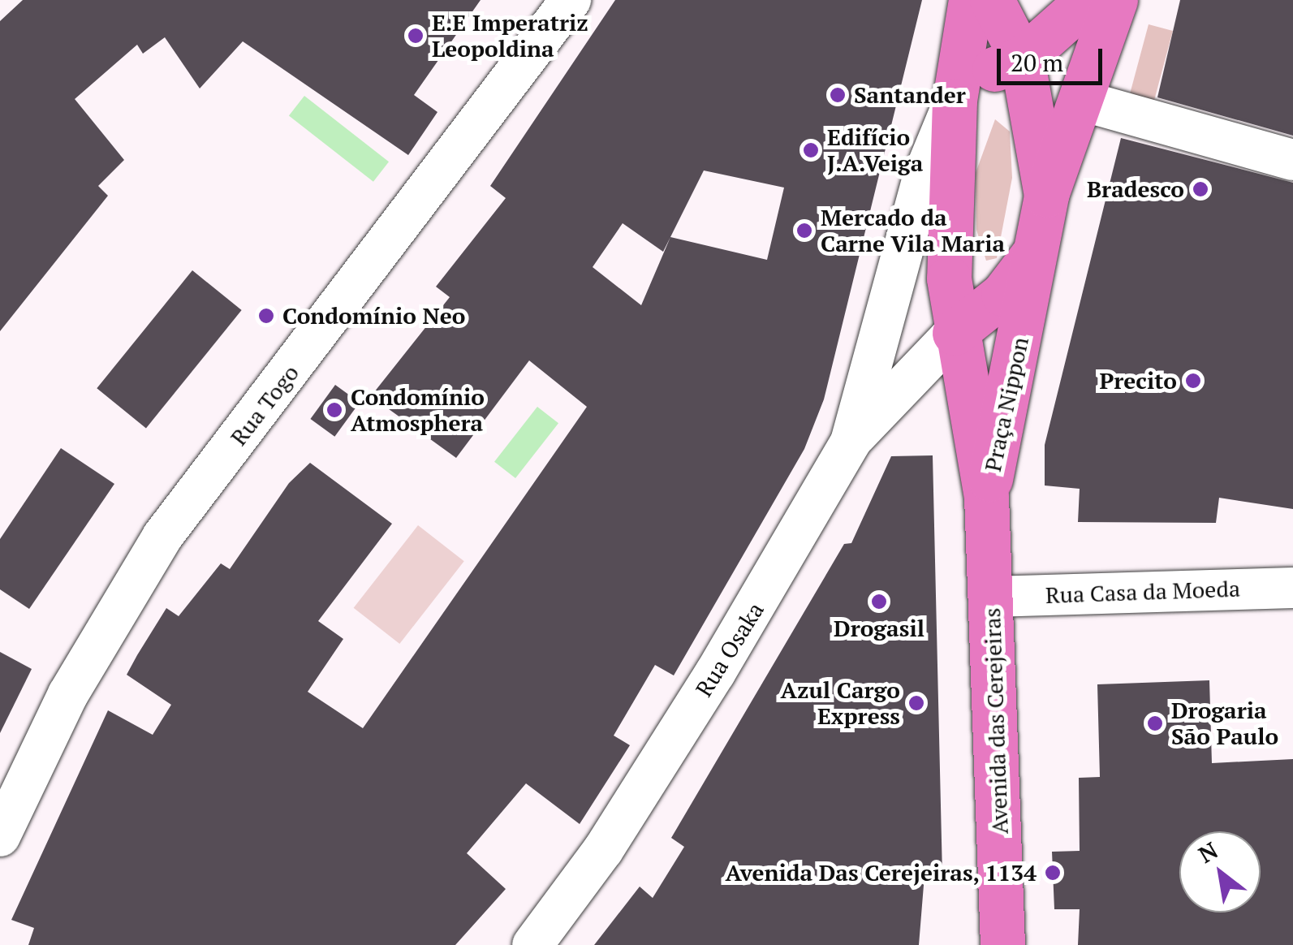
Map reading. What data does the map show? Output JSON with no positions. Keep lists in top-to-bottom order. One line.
{"streets":{"main road":["Praça Nippon","Avenida das Cerejeiras"],"street":["Rua Togo","Rua Casa da Moeda","Rua Osaka"]},"crossings":[["Praça Nippon","Rua Osaka"],["Praça Nippon","Avenida das Cerejeiras"],["Rua Casa da Moeda","Avenida das Cerejeiras"]],"places":["E.E Imperatriz Leopoldina","Santander","Edifício J.A.Veiga","Bradesco","Mercado da Carne Vila Maria","Condomínio Neo","Precito","Condomínio Atmosphera","Drogasil","Azul Cargo Express","Drogaria São Paulo","Avenida Das Cerejeiras, 1134"],"scale_bar":"20 m","north":"top left"}
